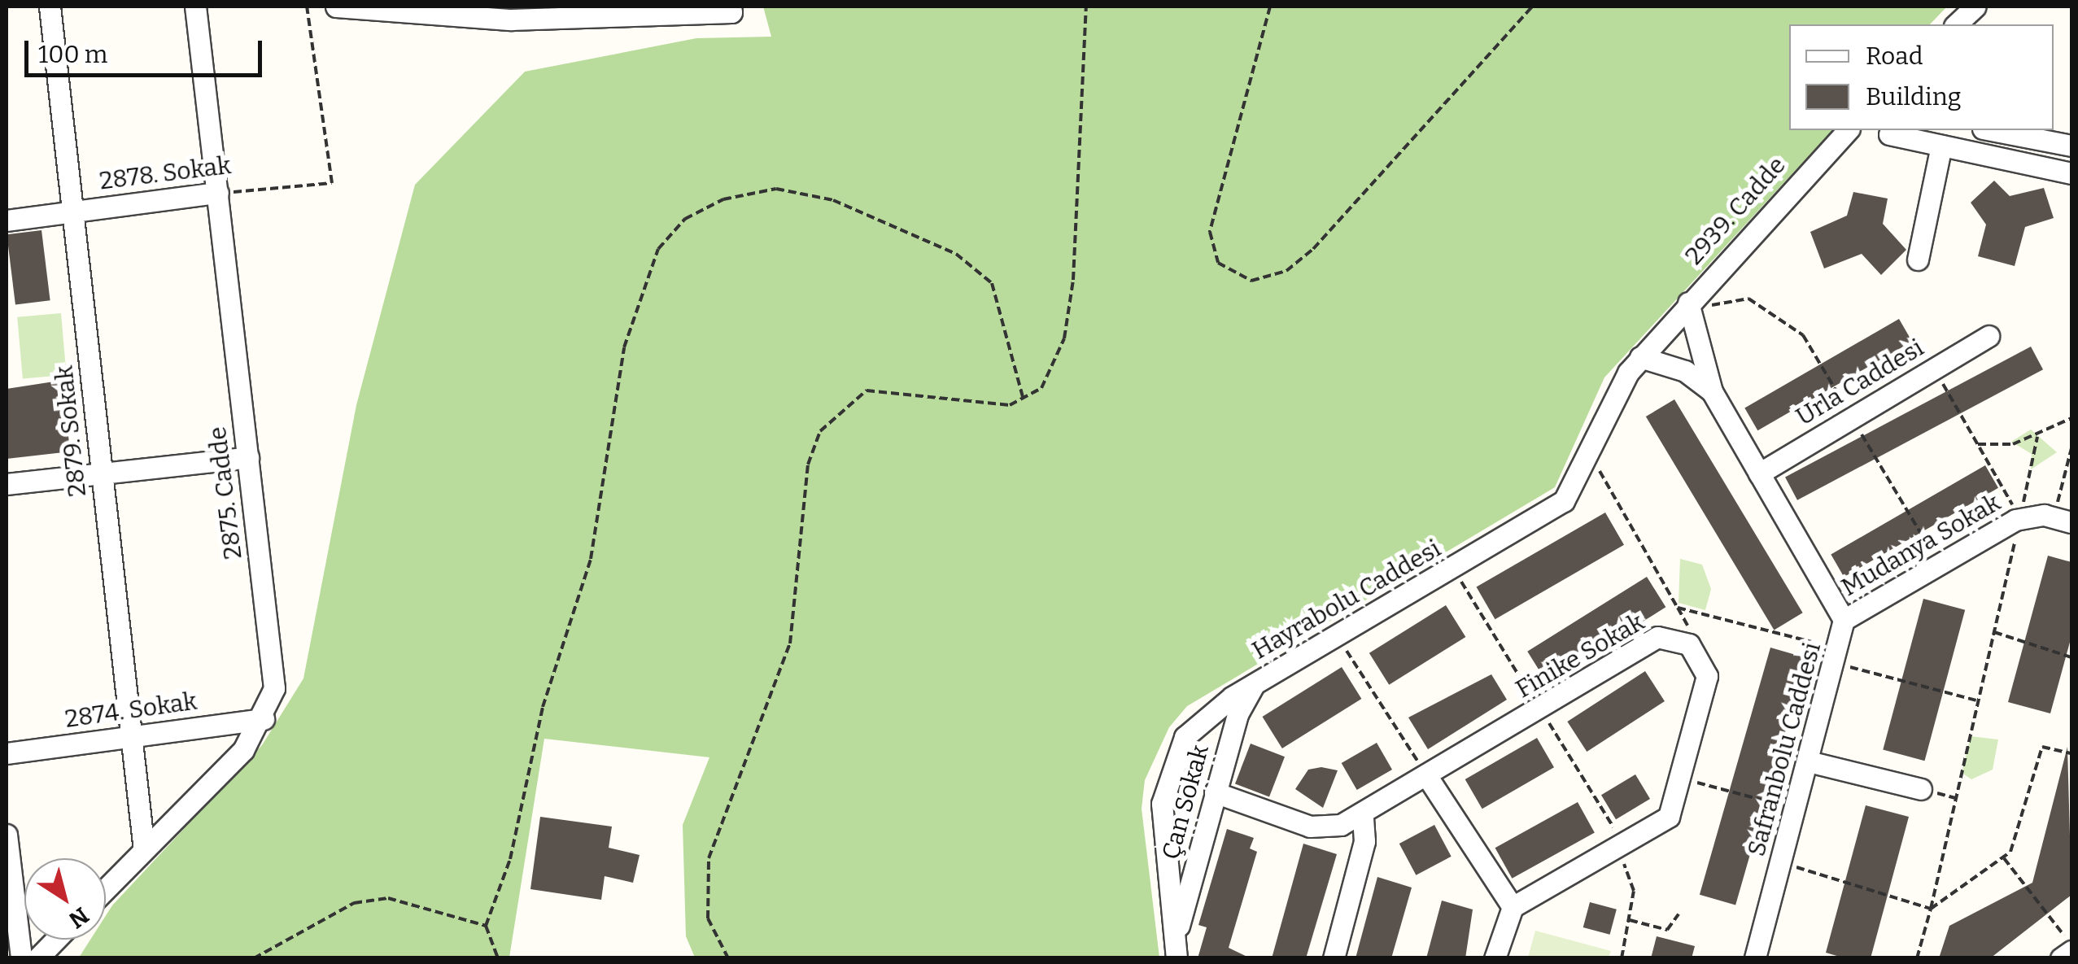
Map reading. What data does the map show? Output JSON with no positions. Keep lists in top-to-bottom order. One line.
{"streets":{"street":["2878. Sokak","2939. Cadde","Urla Caddesi","2879. Sokak","2875. Cadde","Mudanya Sokak","Hayrabolu Caddesi","Finike Sokak","2874. Sokak","Safranbolu Caddesi","Çan Sokak"]},"crossings":[["2878. Sokak","2879. Sokak"],["2878. Sokak","2875. Cadde"],["2939. Cadde","Hayrabolu Caddesi"],["2939. Cadde","Safranbolu Caddesi"],["Urla Caddesi","Safranbolu Caddesi"],["2879. Sokak","2875. Cadde"],["2879. Sokak","2874. Sokak"],["2875. Cadde","2874. Sokak"],["Mudanya Sokak","Safranbolu Caddesi"],["Hayrabolu Caddesi","Safranbolu Caddesi"],["Hayrabolu Caddesi","Çan Sokak"],["Finike Sokak","Çan Sokak"]],"legend":["Road","Building"],"scale_bar":"100 m","north":"bottom right"}
